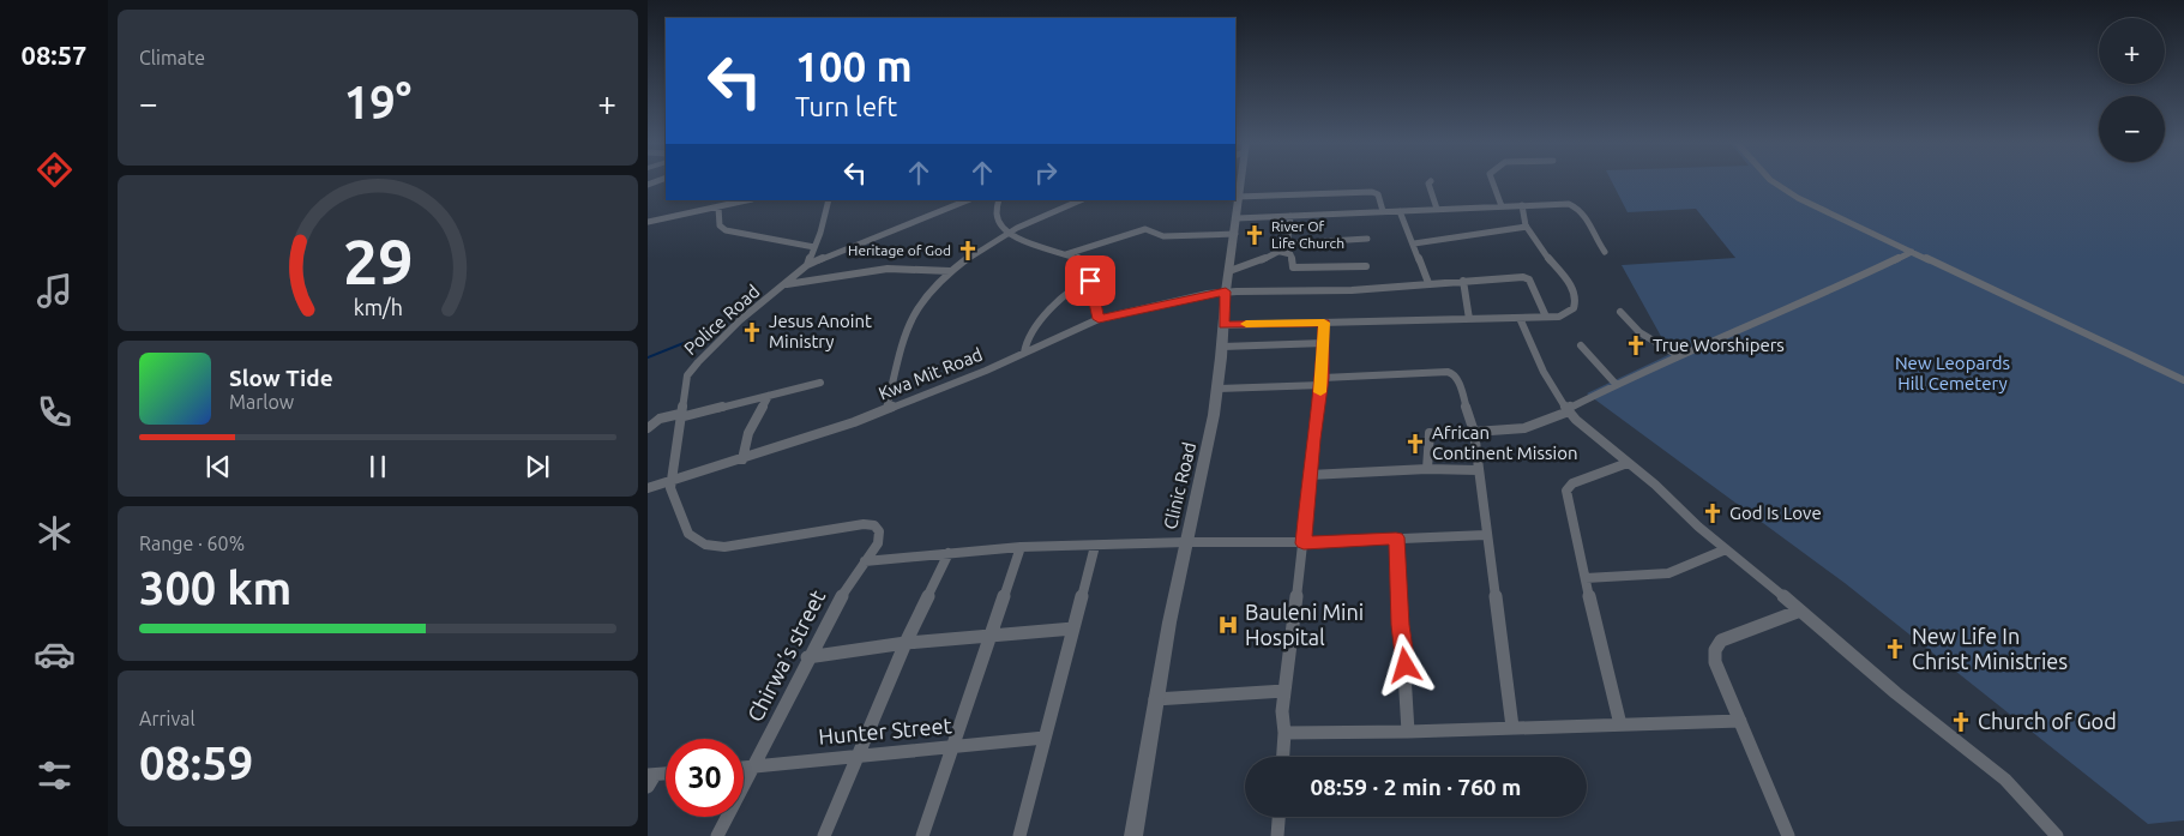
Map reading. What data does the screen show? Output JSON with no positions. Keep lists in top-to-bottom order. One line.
{"streets":{"street":["Police Road","Kwa Mit Road","Clinic Road","Chirwa’s street","Hunter Street"]},"crossings":[["Police Road","Kwa Mit Road"],["Police Road","Chirwa’s street"],["Kwa Mit Road","Clinic Road"],["Kwa Mit Road","Chirwa’s street"],["Chirwa’s street","Hunter Street"]],"parks":["New Leopards Hill Cemetery"],"places":{"church":["River Of Life Church","Heritage of God","Jesus Anoint Ministry","True Worshipers","African Continent Mission","God Is Love","New Life In Christ Ministries","Church of God"],"hospital":["Bauleni Mini Hospital"]},"page":{"tabs":"08:57","tile":["Climate",["Range · 60%","300 km"],["Arrival","08:59"]],"map_buttons":["+","−"],"turn":["100 m","Turn left"],"heat":["−","19°","+"],"song":["Slow Tide","Marlow"],"limit":"30","trip":"08:59 · 2 min · 760 m","gauge":["29","km/h"]}}
